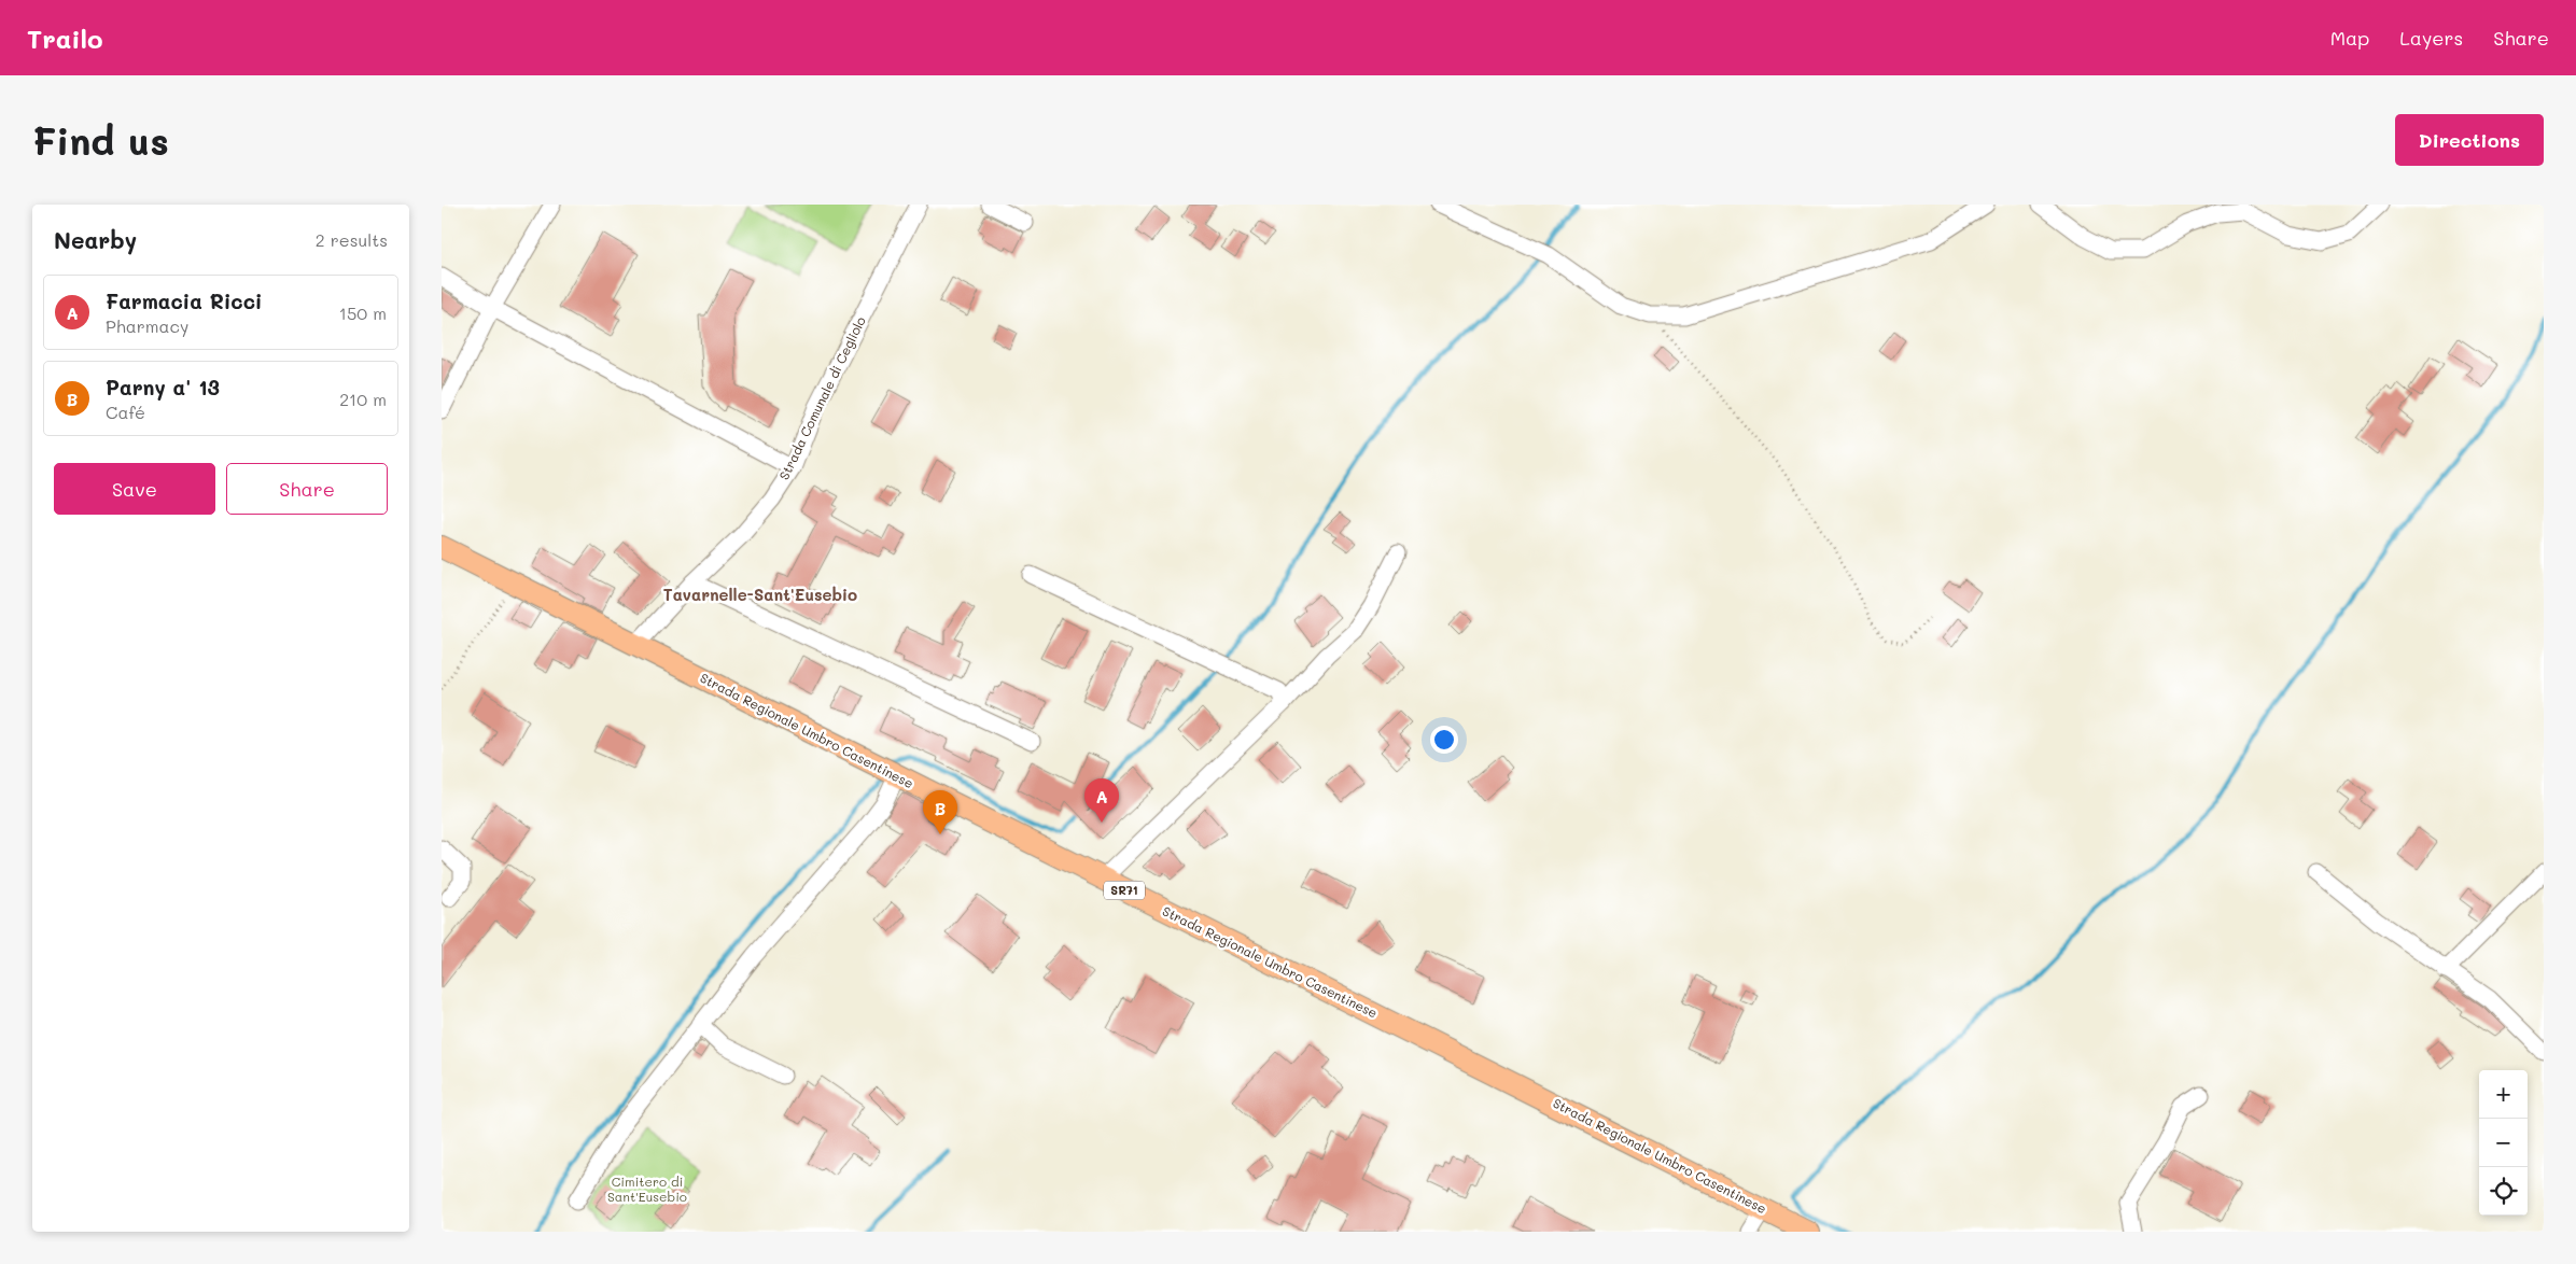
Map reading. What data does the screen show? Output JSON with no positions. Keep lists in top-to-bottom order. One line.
{"streets":{"main road":["Strada Regionale Umbro Casentinese","SR71"],"street":["Strada Comunale di Cegliolo"]},"crossings":[["Strada Comunale di Cegliolo","Strada Regionale Umbro Casentinese"]],"districts":["Tavarnelle-Sant'Eusebio"],"parks":["Cimitero di Sant'Eusebio"],"page":{"header":"Trailo","nav":["Map","Layers","Share"],"buttons":["Directions",["Save","Share"]],"title":"Find us","heading":["Nearby","2 results"],"list":[{"mark":"A","name":"Farmacia Ricci","note":"Pharmacy","value":"150 m"},{"mark":"B","name":"Parny a' 13","note":"Café","value":"210 m"}],"pins":["A","B"],"map_buttons":["+","−"]}}
